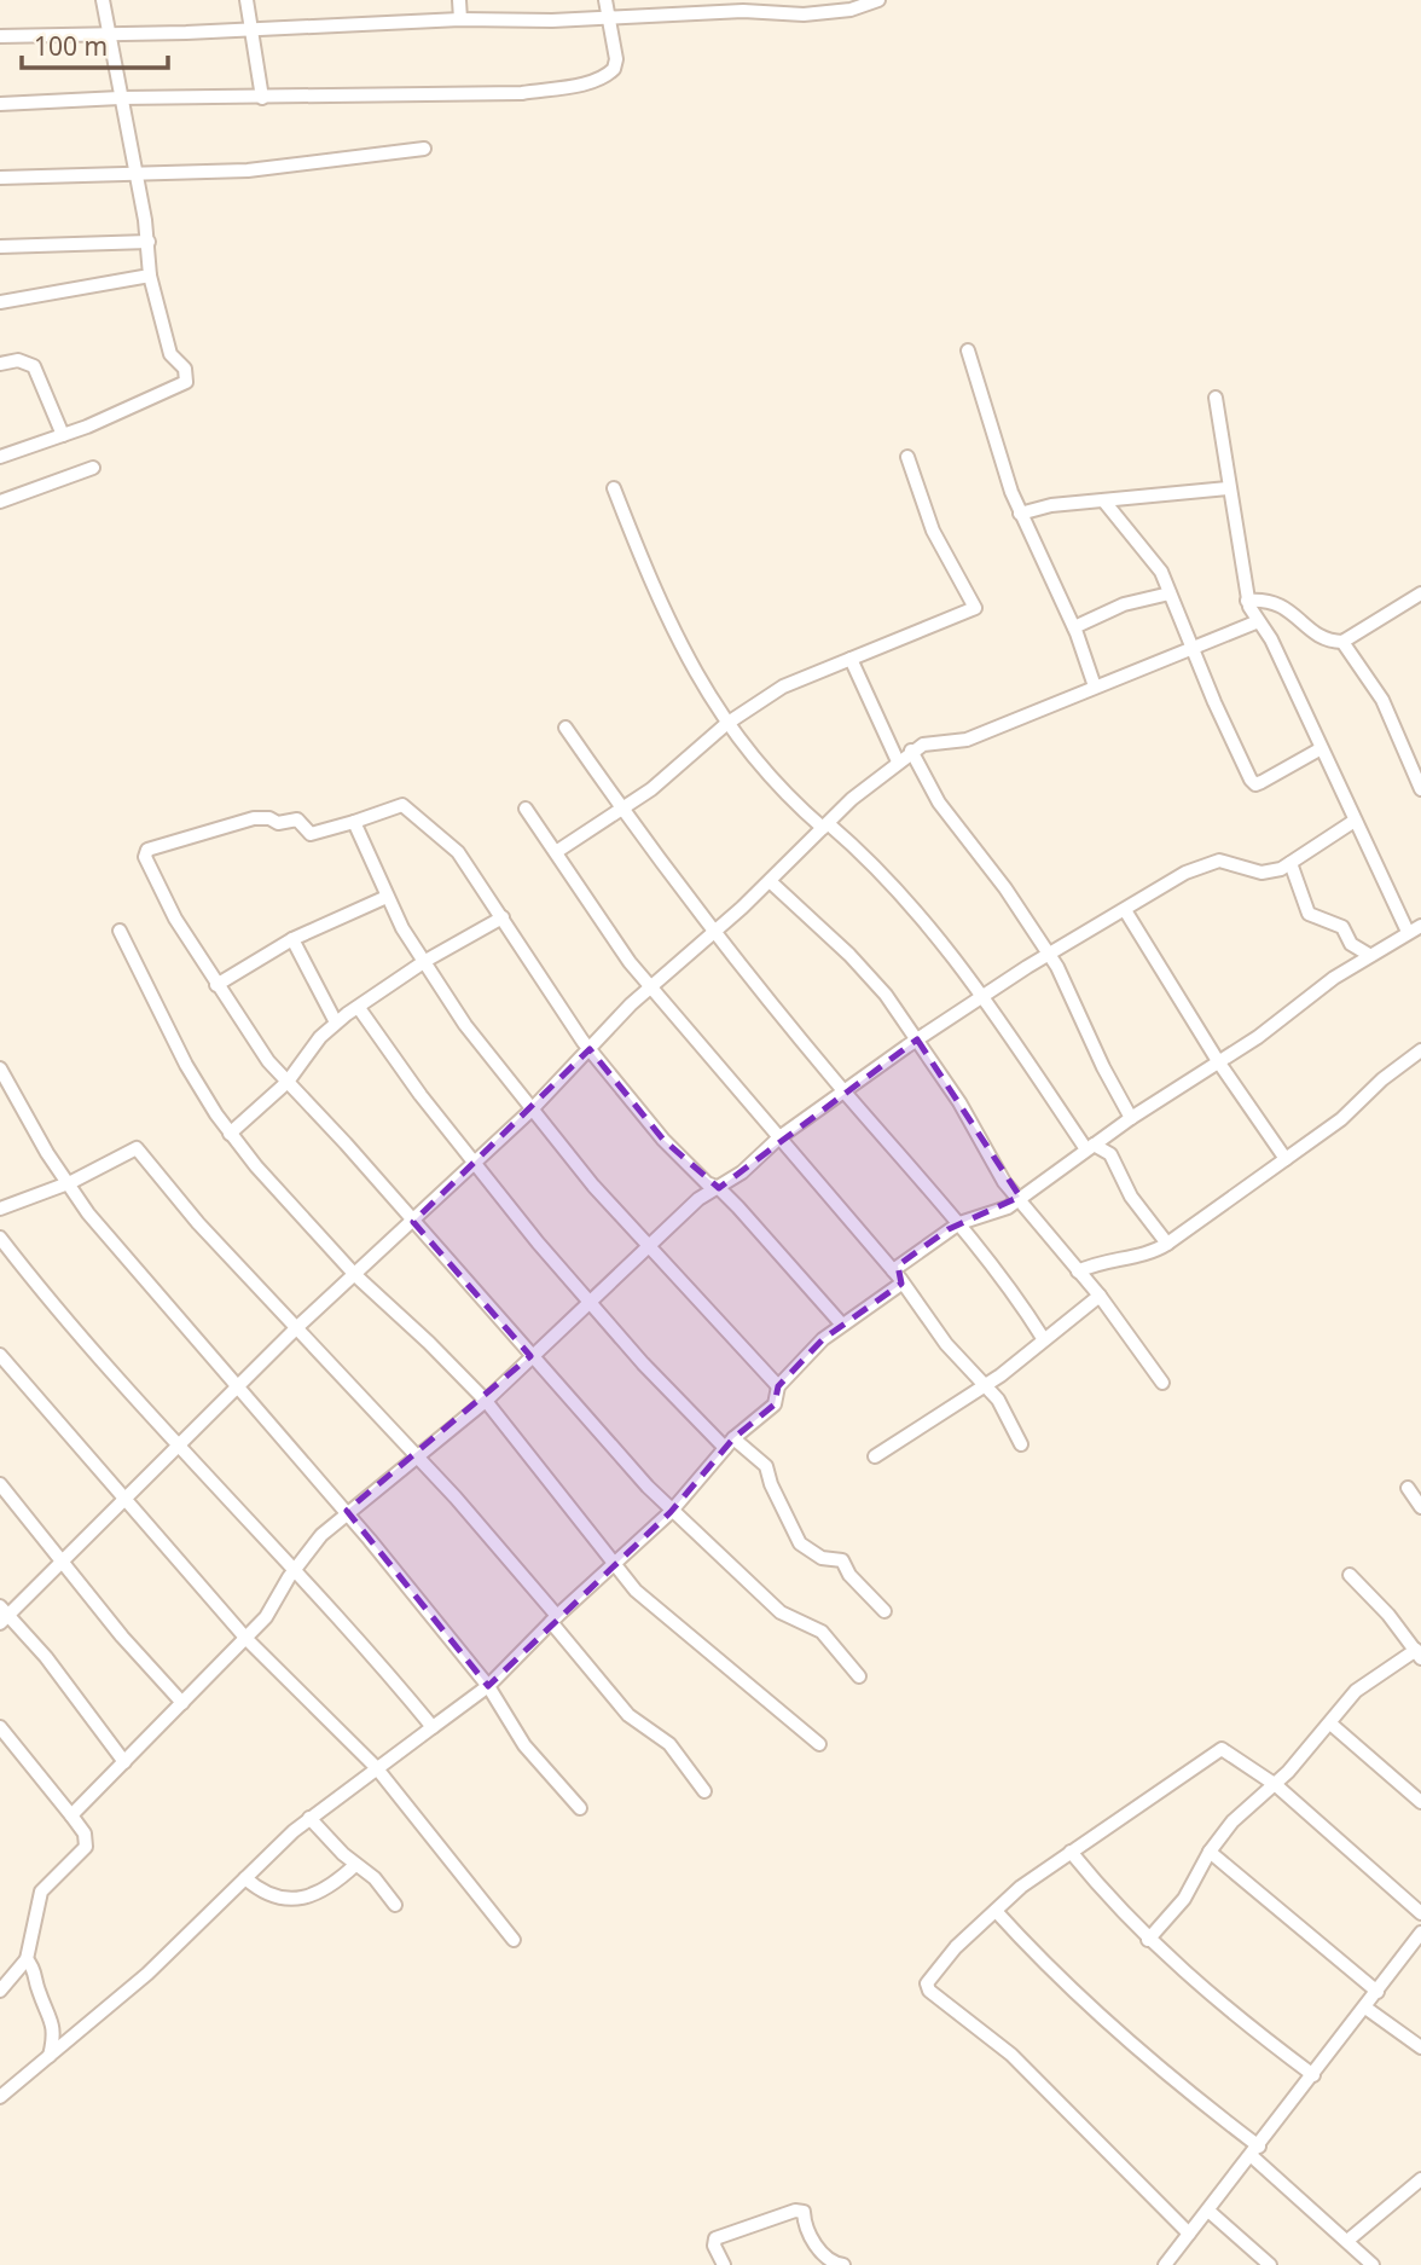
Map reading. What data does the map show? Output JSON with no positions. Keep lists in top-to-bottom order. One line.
{"scale_bar":"100 m"}
